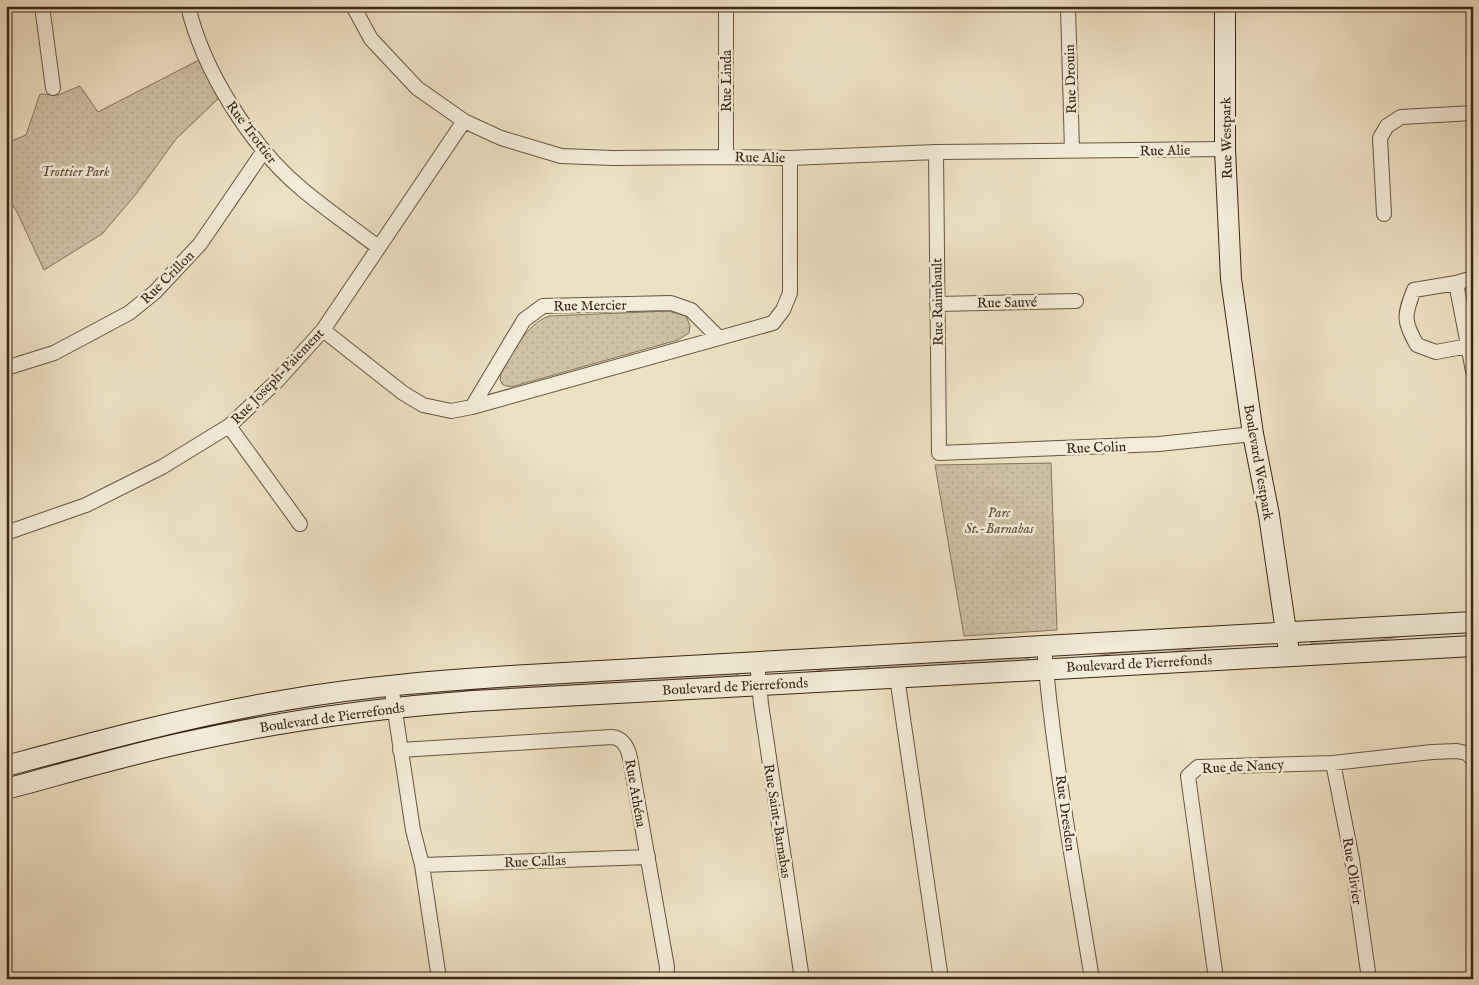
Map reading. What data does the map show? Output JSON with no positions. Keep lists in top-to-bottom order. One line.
{"streets":{"main road":["Rue Westpark","Boulevard Westpark","Boulevard de Pierrefonds"],"street":["Rue Drouin","Rue Linda","Rue Trottier","Rue Alie","Rue Crillon","Rue Raimbault","Rue Sauvé","Rue Mercier","Rue Joseph-Paiement","Rue Colin","Rue de Nancy","Rue Athéna","Rue Dresden","Rue Saint-Barnabas","Rue Callas","Rue Olivier"]},"crossings":[["Rue Drouin","Rue Alie"],["Rue Linda","Rue Alie"],["Rue Trottier","Rue Crillon"],["Rue Trottier","Rue Joseph-Paiement"],["Rue Westpark","Rue Alie"],["Rue Westpark","Boulevard Westpark"],["Rue Alie","Rue Raimbault"],["Rue Alie","Rue Joseph-Paiement"],["Rue Raimbault","Rue Sauvé"],["Rue Raimbault","Rue Colin"],["Rue Colin","Boulevard Westpark"],["Boulevard Westpark","Boulevard de Pierrefonds"],["Boulevard de Pierrefonds","Rue Dresden"],["Boulevard de Pierrefonds","Rue Saint-Barnabas"],["Rue de Nancy","Rue Olivier"],["Rue Athéna","Rue Callas"]],"parks":["Trottier Park","Parc St.-Barnabas"]}
